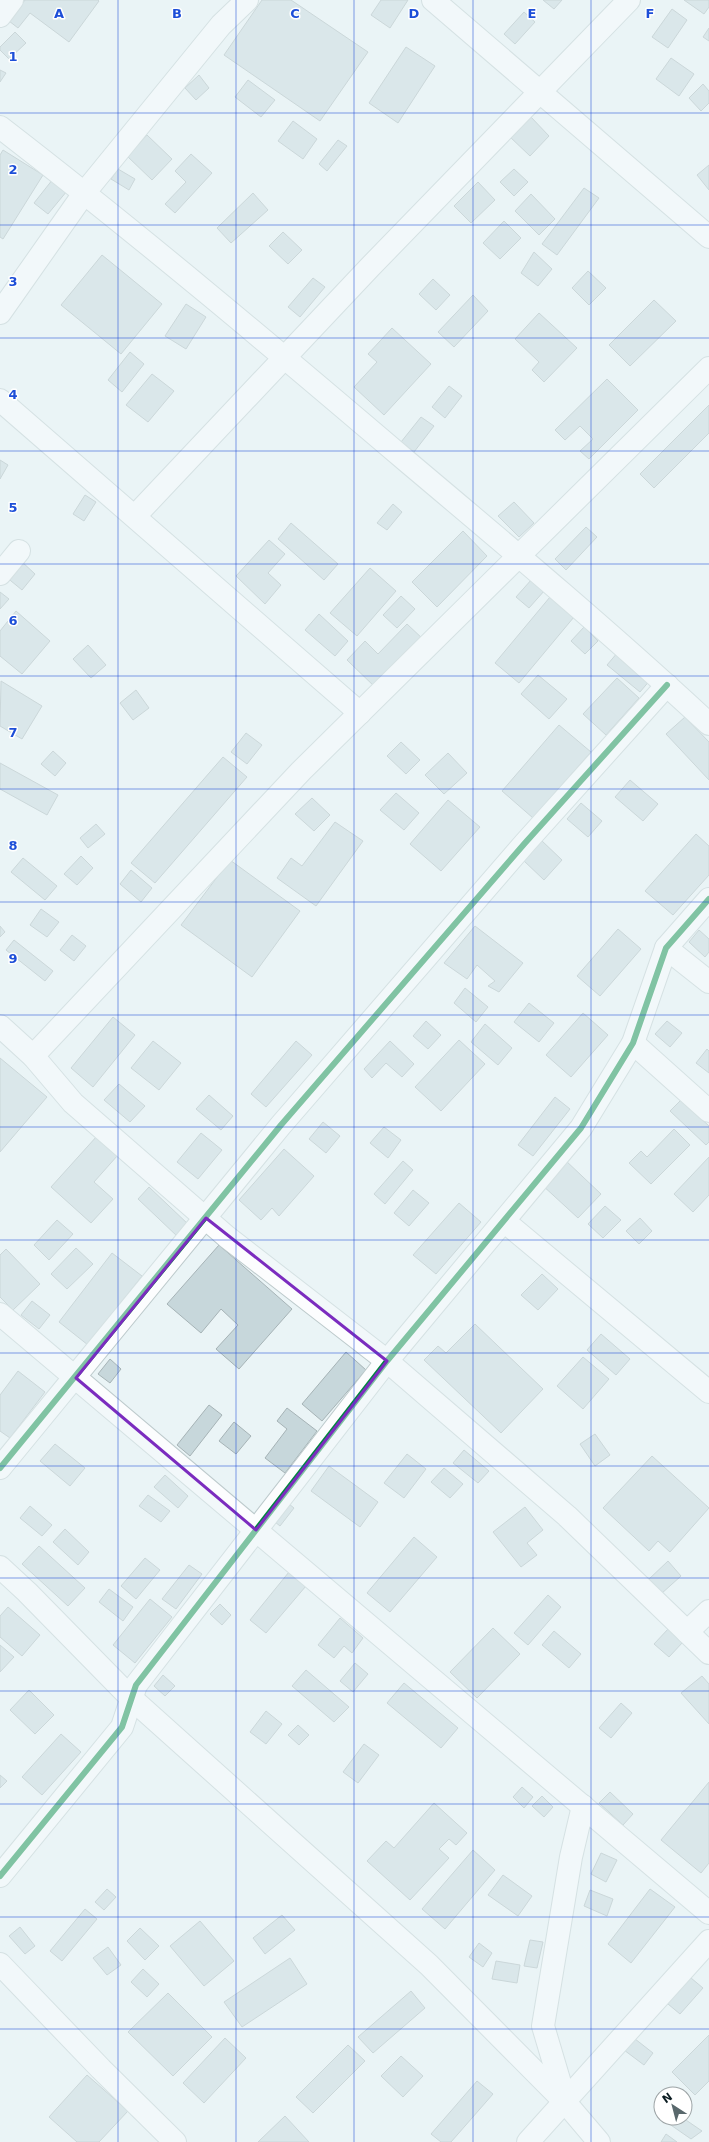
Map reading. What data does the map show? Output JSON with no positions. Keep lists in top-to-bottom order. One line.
{"north":"top left","grid":{"columns":["A","B","C","D","E","F"],"rows":["1","2","3","4","5","6","7","8","9"]}}
